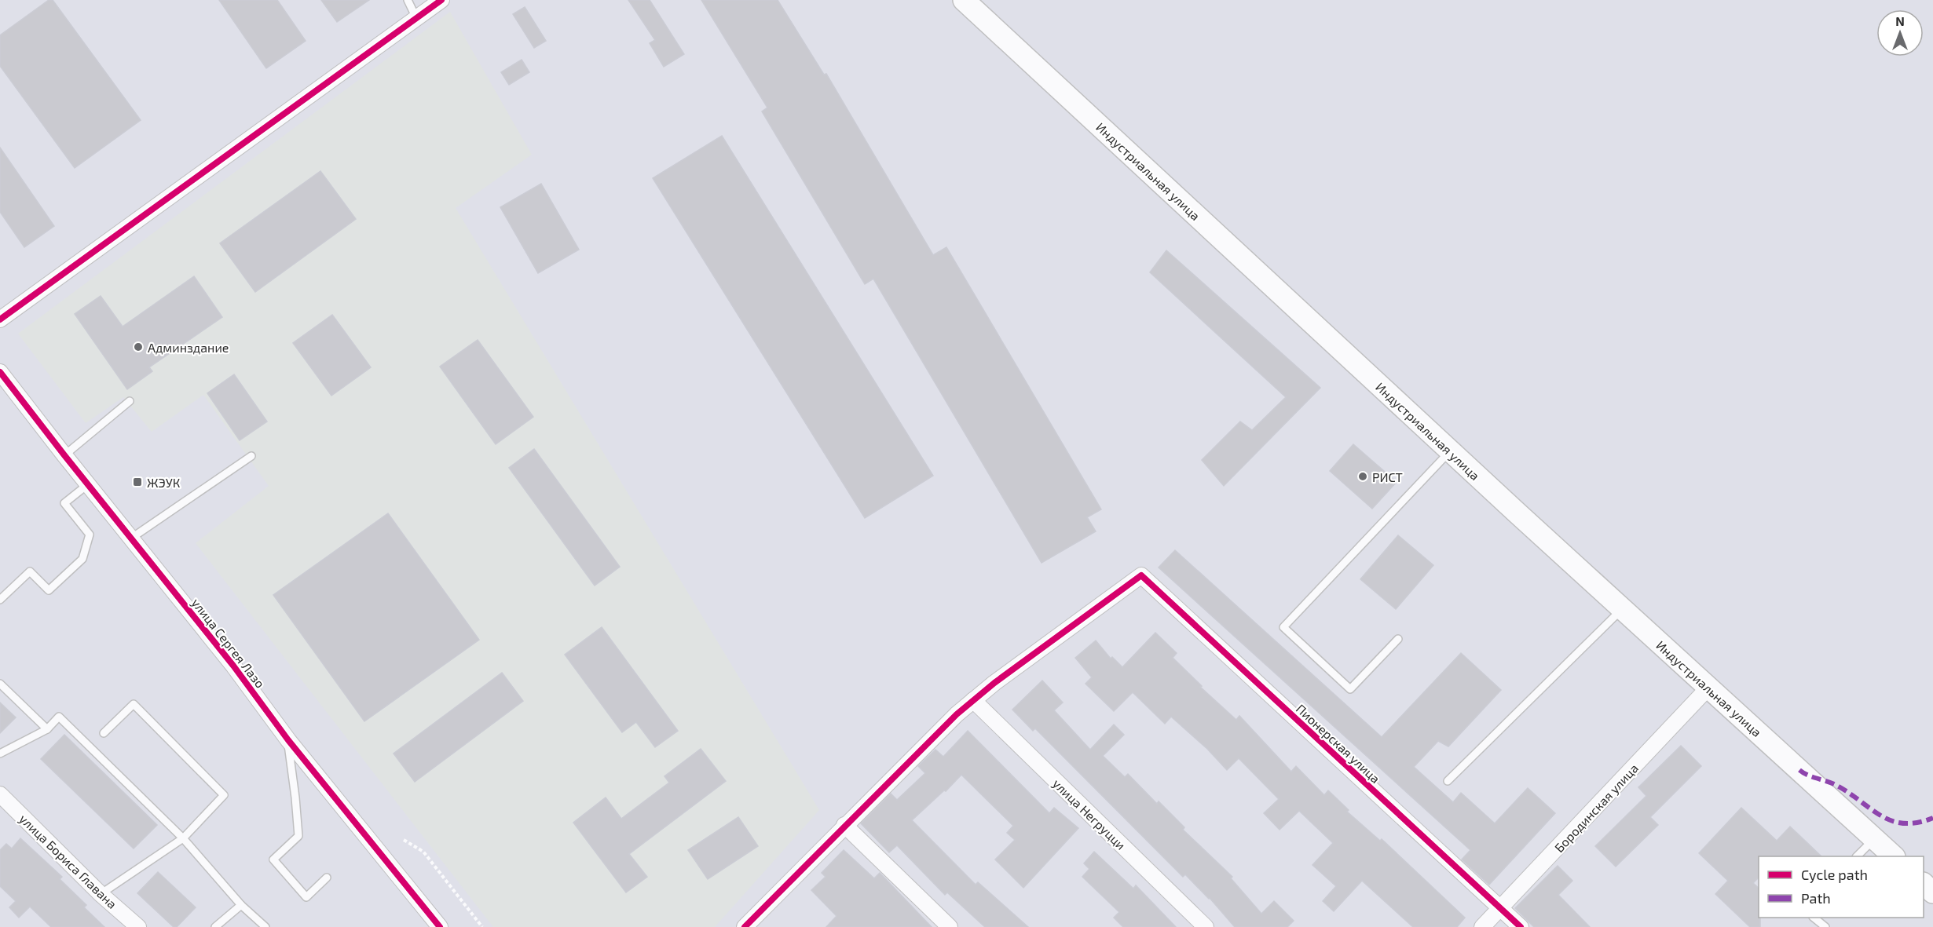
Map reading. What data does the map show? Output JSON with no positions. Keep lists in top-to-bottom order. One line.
{"streets":{"main road":["Индустриальная улица"],"street":["улица Сергея Лазо","Пионерская улица","Бородинская улица","улица Негруцци","улица Бориса Главана"]},"crossings":[["Индустриальная улица","Бородинская улица"],["Пионерская улица","Бородинская улица"],["Пионерская улица","улица Негруцци"]],"places":{"other":["Админздание","РИСТ"],"transit":["ЖЭУК"]},"legend":["Cycle path","Path"],"north":"top"}
